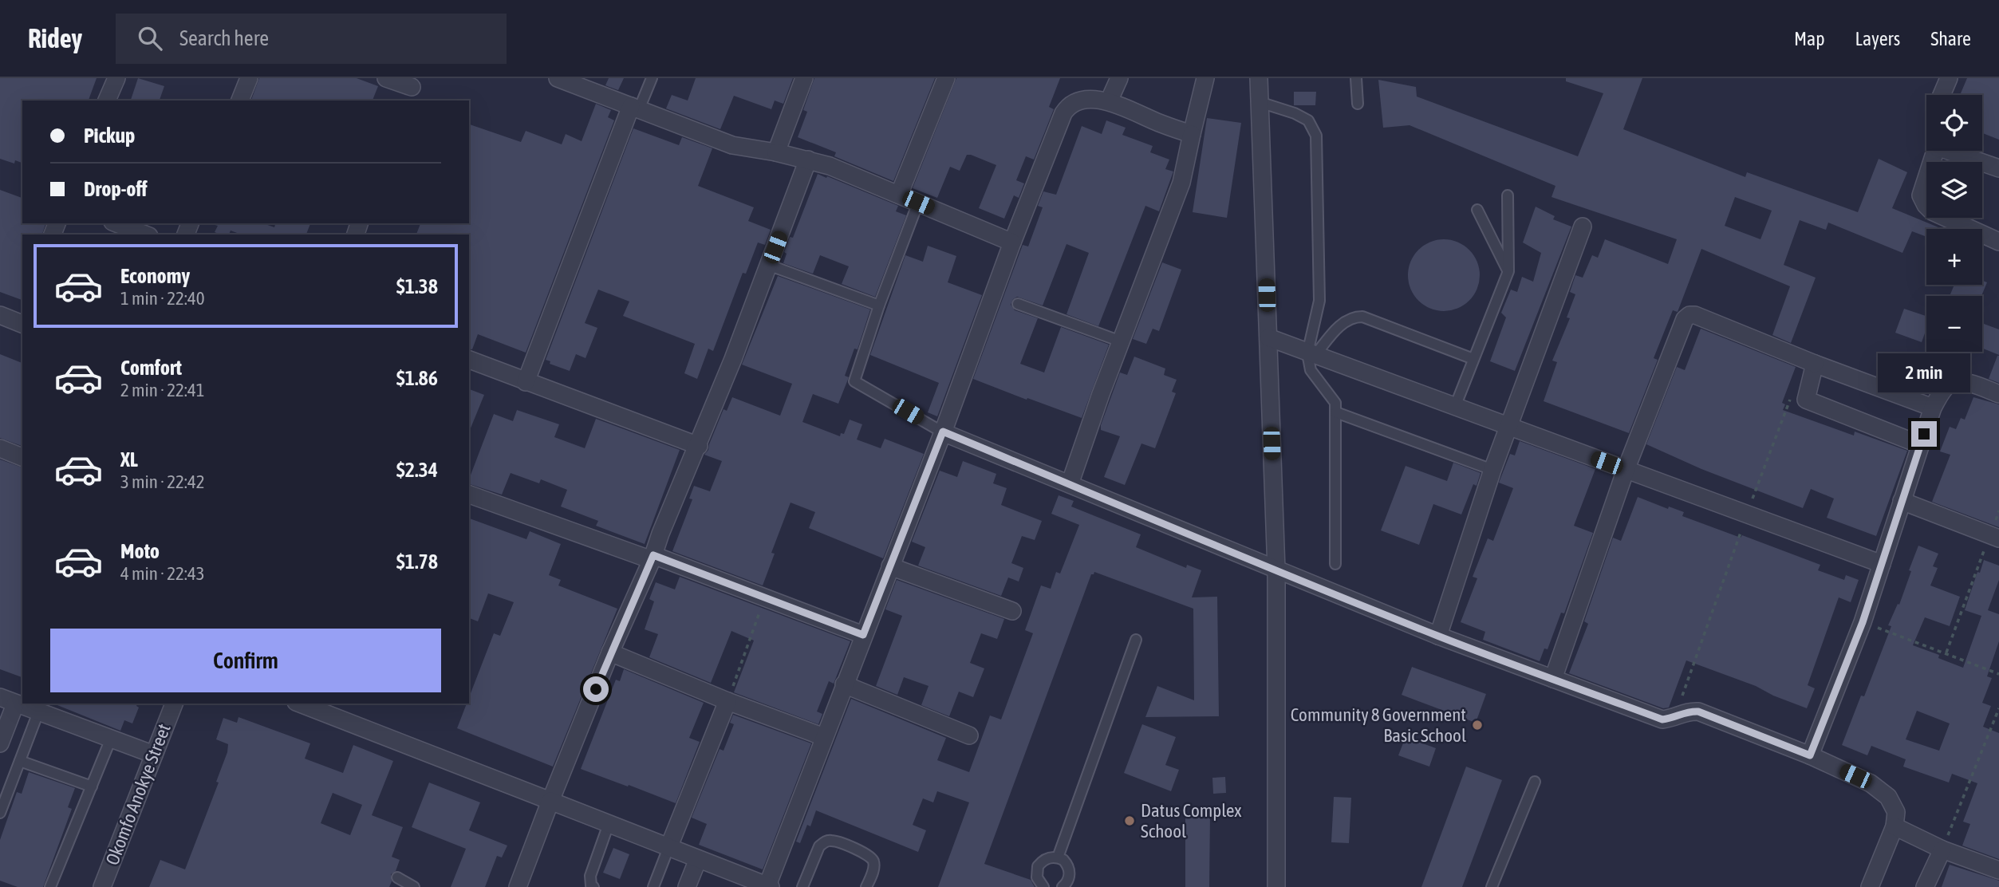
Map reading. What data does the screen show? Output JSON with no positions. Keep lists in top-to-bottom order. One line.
{"streets":{"street":["Okomfo Anokye Street"]},"places":["Community 8 Government Basic School","Datus Complex School"],"page":{"header":"Ridey","search":"Search here","nav":["Map","Layers","Share"],"map_buttons":["+","−"],"banner":["Pickup","Drop-off"],"list":[{"name":"Economy","note":"1 min · 22:40","value":"$1.38"},{"name":"Comfort","note":"2 min · 22:41","value":"$1.86"},{"name":"XL","note":"3 min · 22:42","value":"$2.34"},{"name":"Moto","note":"4 min · 22:43","value":"$1.78"}],"bubble":"2 min","buttons":"Confirm"}}
